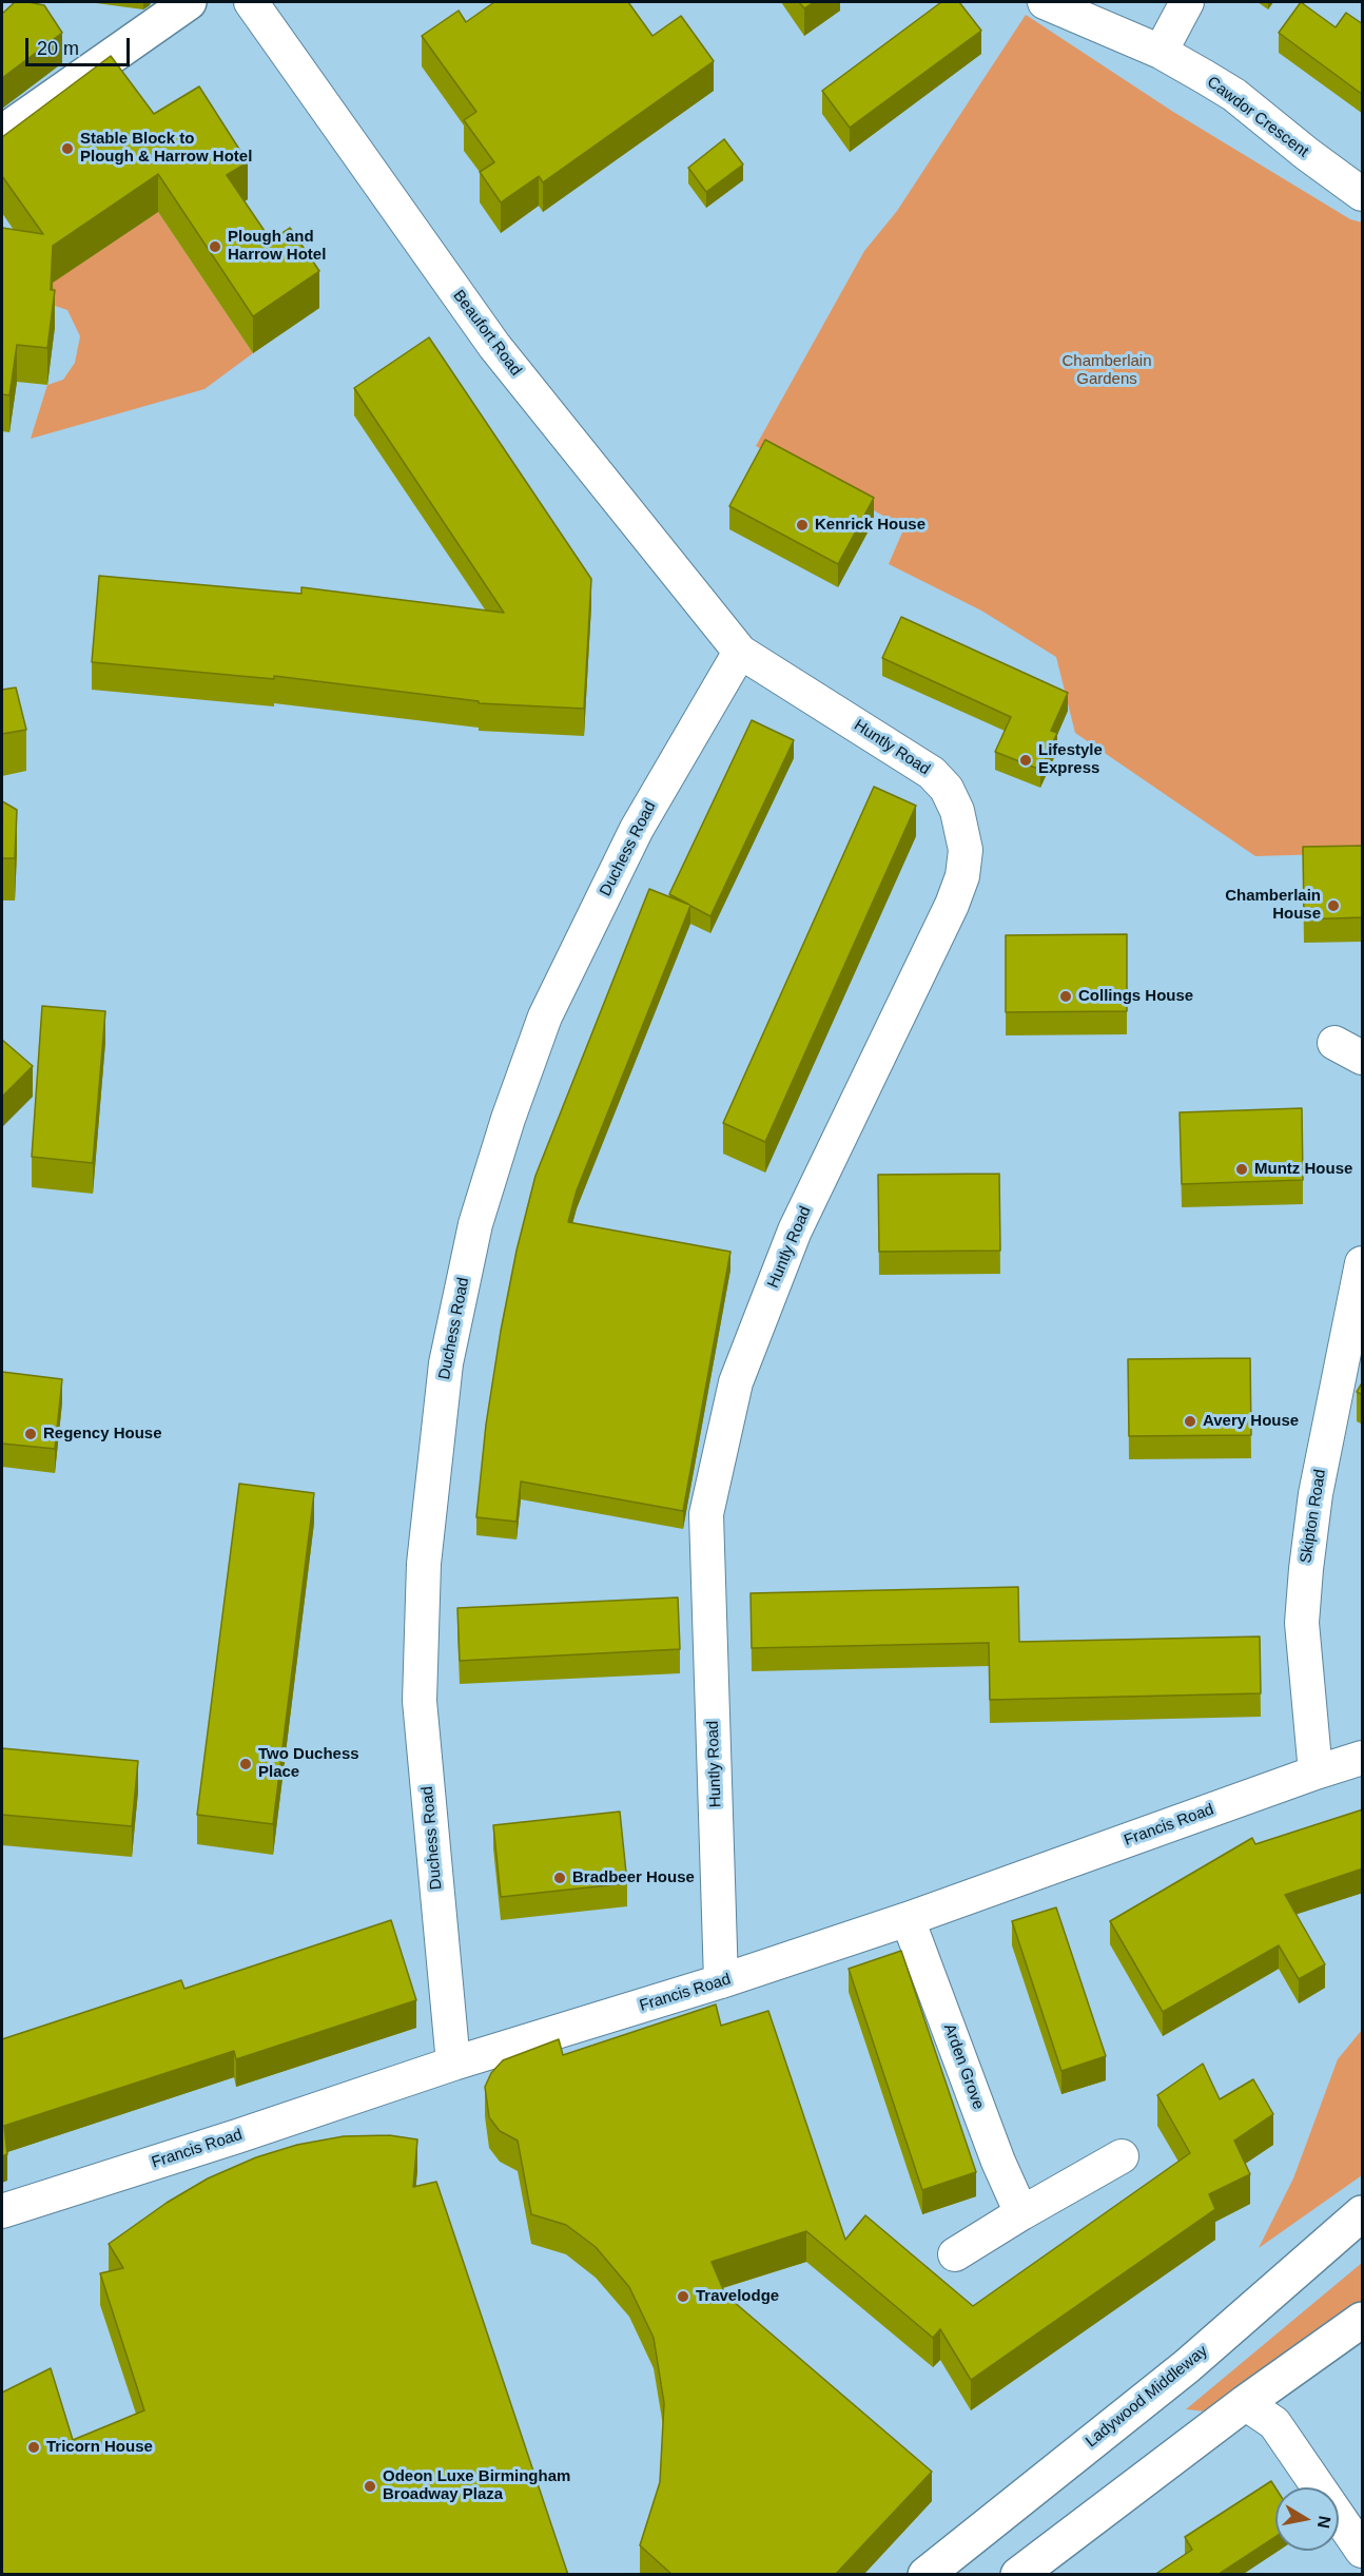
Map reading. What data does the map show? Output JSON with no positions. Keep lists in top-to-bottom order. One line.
{"streets":{"main road":["Ladywood Middleway"],"street":["Cawdor Crescent","Beaufort Road","Huntly Road","Duchess Road","Skipton Road","Francis Road","Arden Grove"]},"crossings":[["Beaufort Road","Huntly Road"],["Beaufort Road","Duchess Road"],["Huntly Road","Duchess Road"],["Huntly Road","Francis Road"],["Duchess Road","Francis Road"],["Skipton Road","Francis Road"],["Francis Road","Arden Grove"]],"parks":["Chamberlain Gardens"],"places":["Stable Block to Plough & Harrow Hotel","Plough and Harrow Hotel","Kenrick House","Lifestyle Express","Chamberlain House","Collings House","Muntz House","Avery House","Regency House","Two Duchess Place","Bradbeer House","Travelodge","Tricorn House","Odeon Luxe Birmingham Broadway Plaza"],"scale_bar":"20 m","north":"right"}
